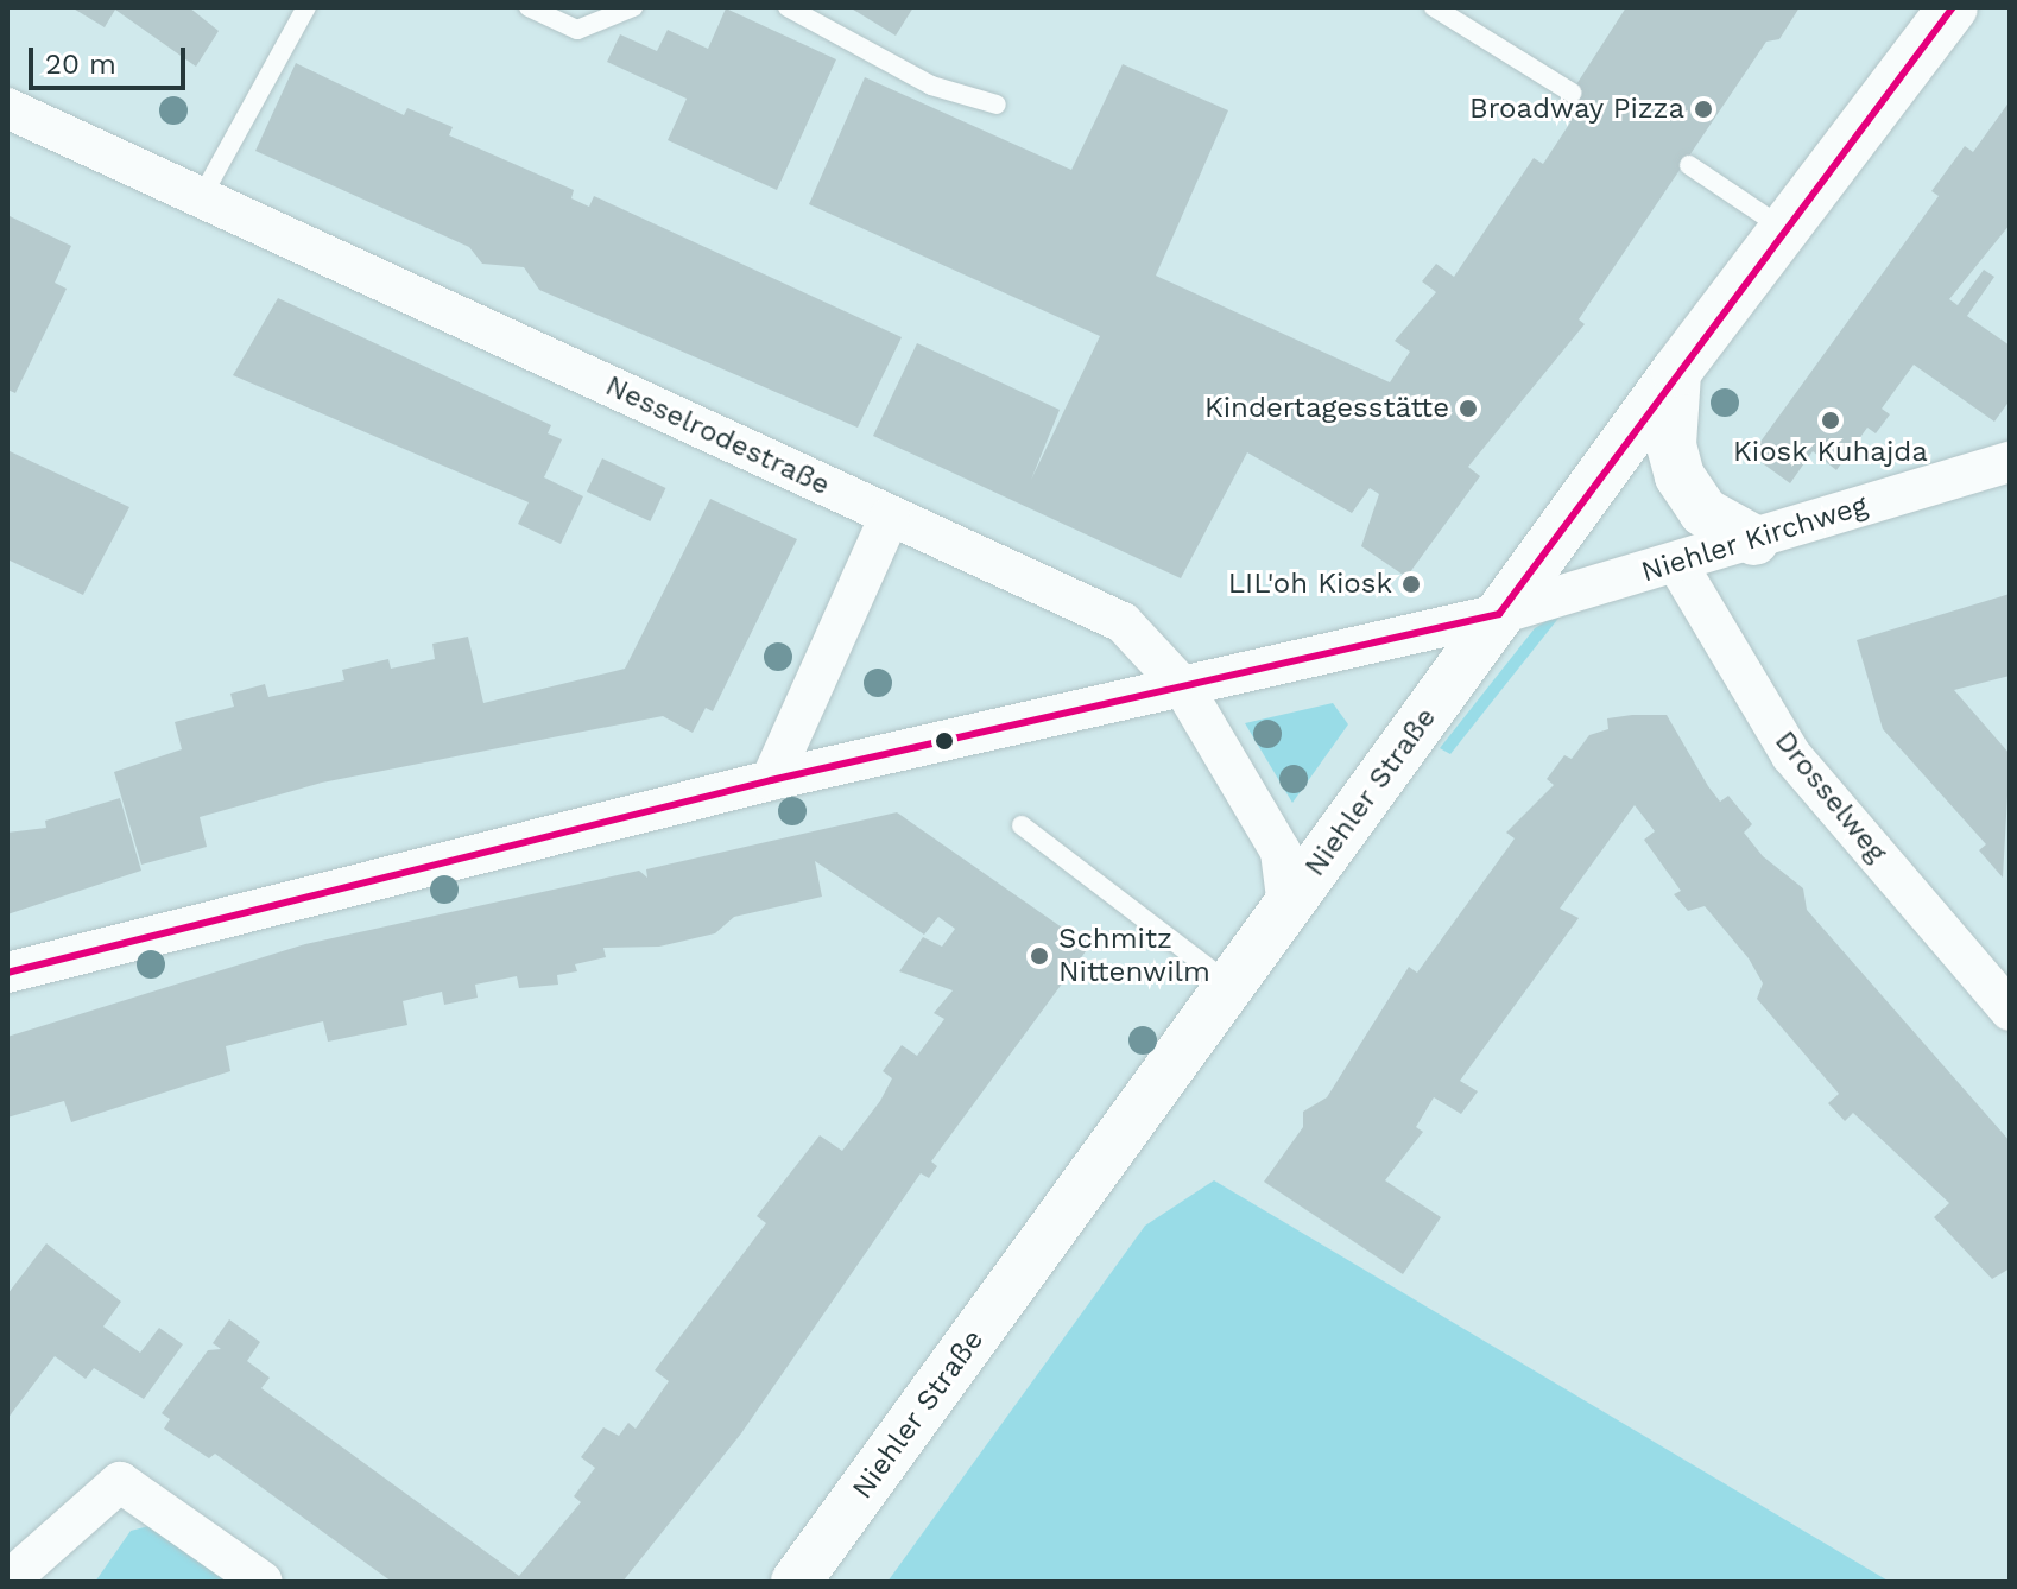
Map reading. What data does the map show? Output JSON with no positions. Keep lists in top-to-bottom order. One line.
{"streets":{"street":["Nesselrodestraße","Niehler Kirchweg","Niehler Straße","Drosselweg"]},"crossings":[["Nesselrodestraße","Niehler Kirchweg"],["Nesselrodestraße","Niehler Straße"],["Niehler Kirchweg","Niehler Straße"],["Niehler Kirchweg","Drosselweg"]],"places":["Broadway Pizza","Kindertagesstätte","Kiosk Kuhajda","LIL'oh Kiosk","Schmitz Nittenwilm"],"scale_bar":"20 m"}
